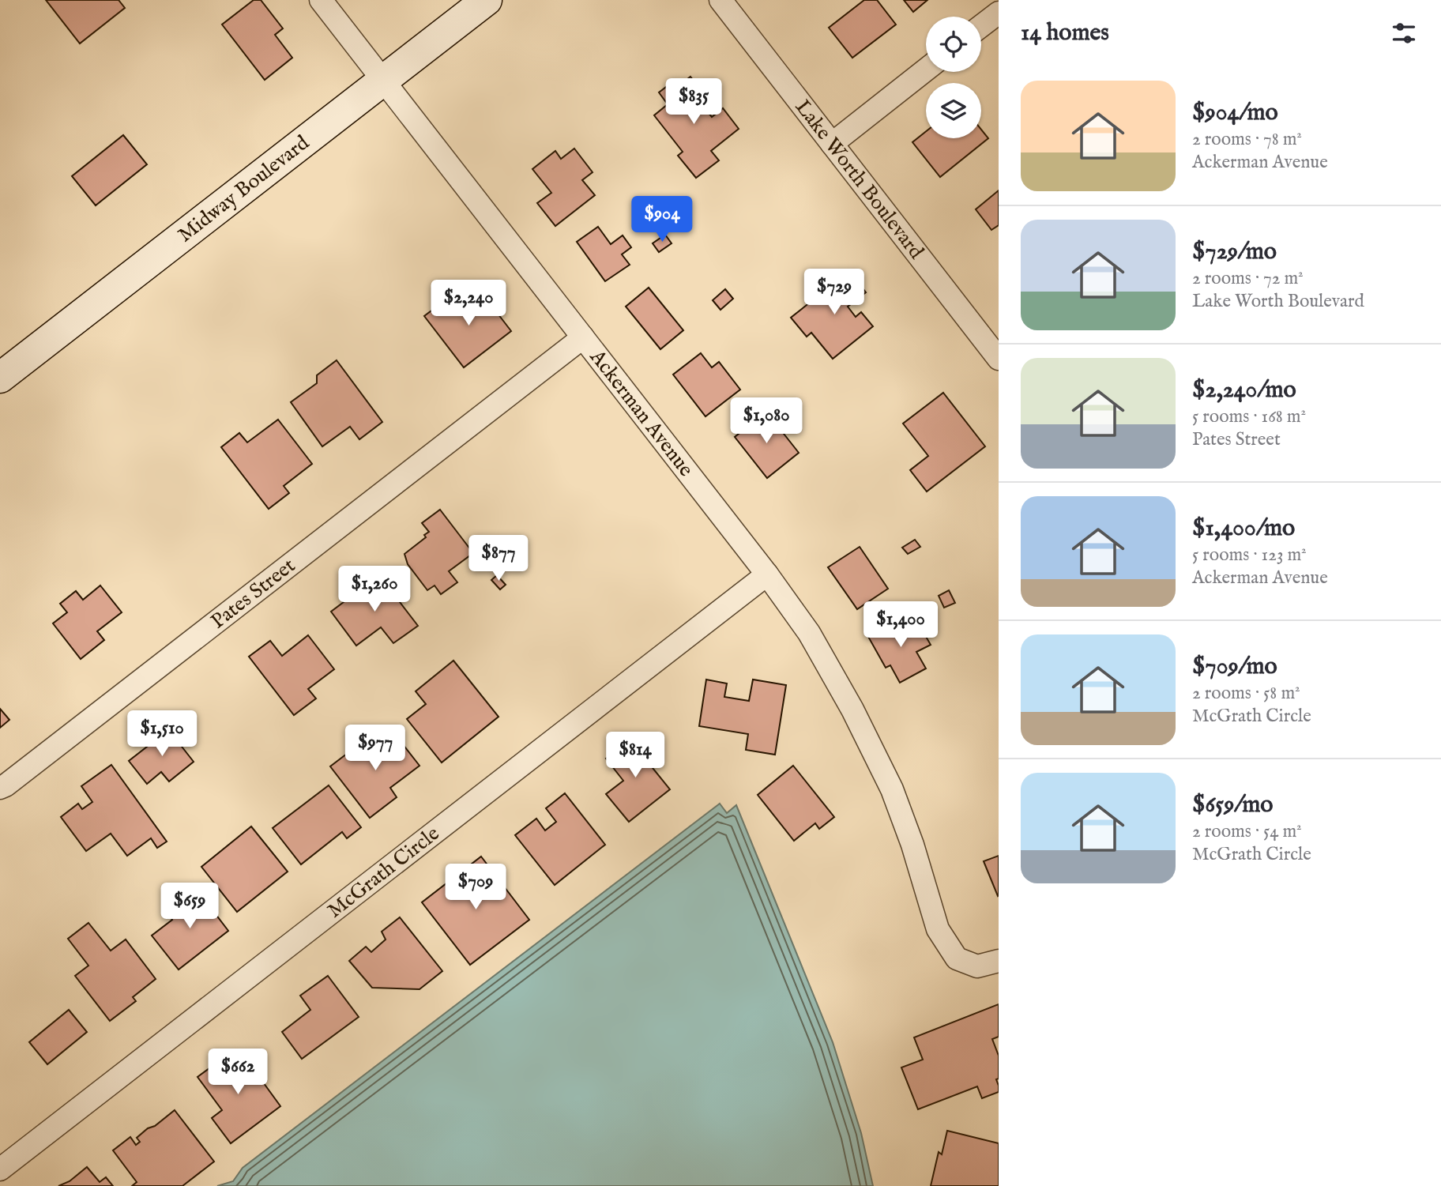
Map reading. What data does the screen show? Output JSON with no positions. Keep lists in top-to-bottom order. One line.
{"streets":{"street":["Lake Worth Boulevard","Midway Boulevard","Ackerman Avenue","Pates Street","McGrath Circle"]},"crossings":[["Midway Boulevard","Ackerman Avenue"],["Ackerman Avenue","Pates Street"],["Ackerman Avenue","McGrath Circle"]],"page":{"heading":"14 homes","list":[{"name":"$904/mo","note":"2 rooms · 78 m² · Ackerman Avenue"},{"name":"$729/mo","note":"2 rooms · 72 m² · Lake Worth Boulevard"},{"name":"$2,240/mo","note":"5 rooms · 168 m² · Pates Street"},{"name":"$1,400/mo","note":"5 rooms · 123 m² · Ackerman Avenue"},{"name":"$709/mo","note":"2 rooms · 58 m² · McGrath Circle"},{"name":"$659/mo","note":"2 rooms · 54 m² · McGrath Circle"}],"price":["$835","$904","$729","$2,240","$1,080","$877","$1,260","$1,400","$1,510","$977","$814","$709","$659","$662"]}}
